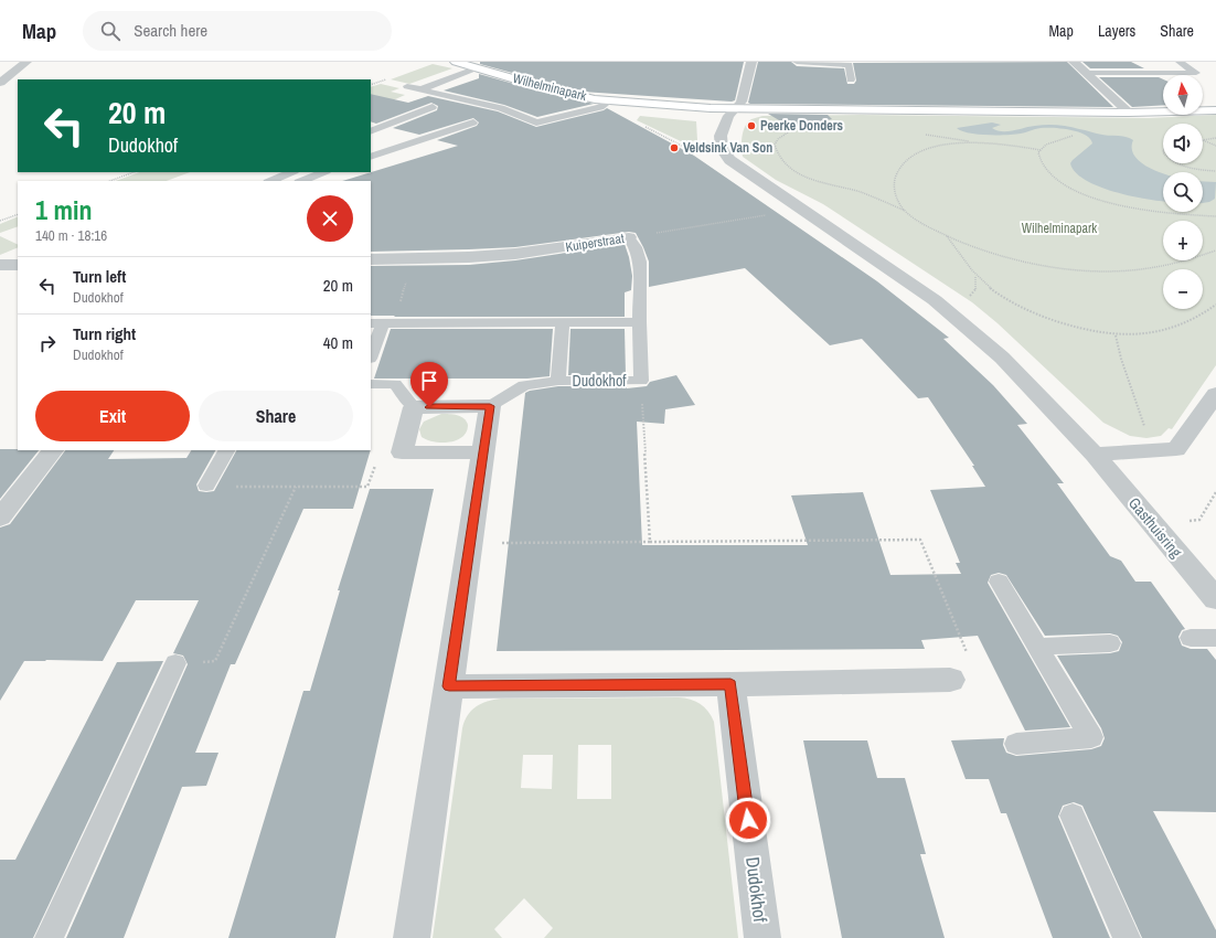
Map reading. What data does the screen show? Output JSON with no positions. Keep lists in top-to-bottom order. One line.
{"streets":{"street":["Wilhelminapark","Kuiperstraat","Dudokhof","Gasthuisring"]},"parks":["Wilhelminapark"],"places":["Peerke Donders","Veldsink Van Son"],"north":"top","page":{"header":"Map","search":"Search here","nav":["Map","Layers","Share"],"map_buttons":["+","−"],"turn":["20 m","Dudokhof"],"heading":["1 min","140 m · 18:16"],"list":[{"name":"Turn left","note":"Dudokhof","value":"20 m"},{"name":"Turn right","note":"Dudokhof","value":"40 m"}],"buttons":["Exit","Share"]}}
